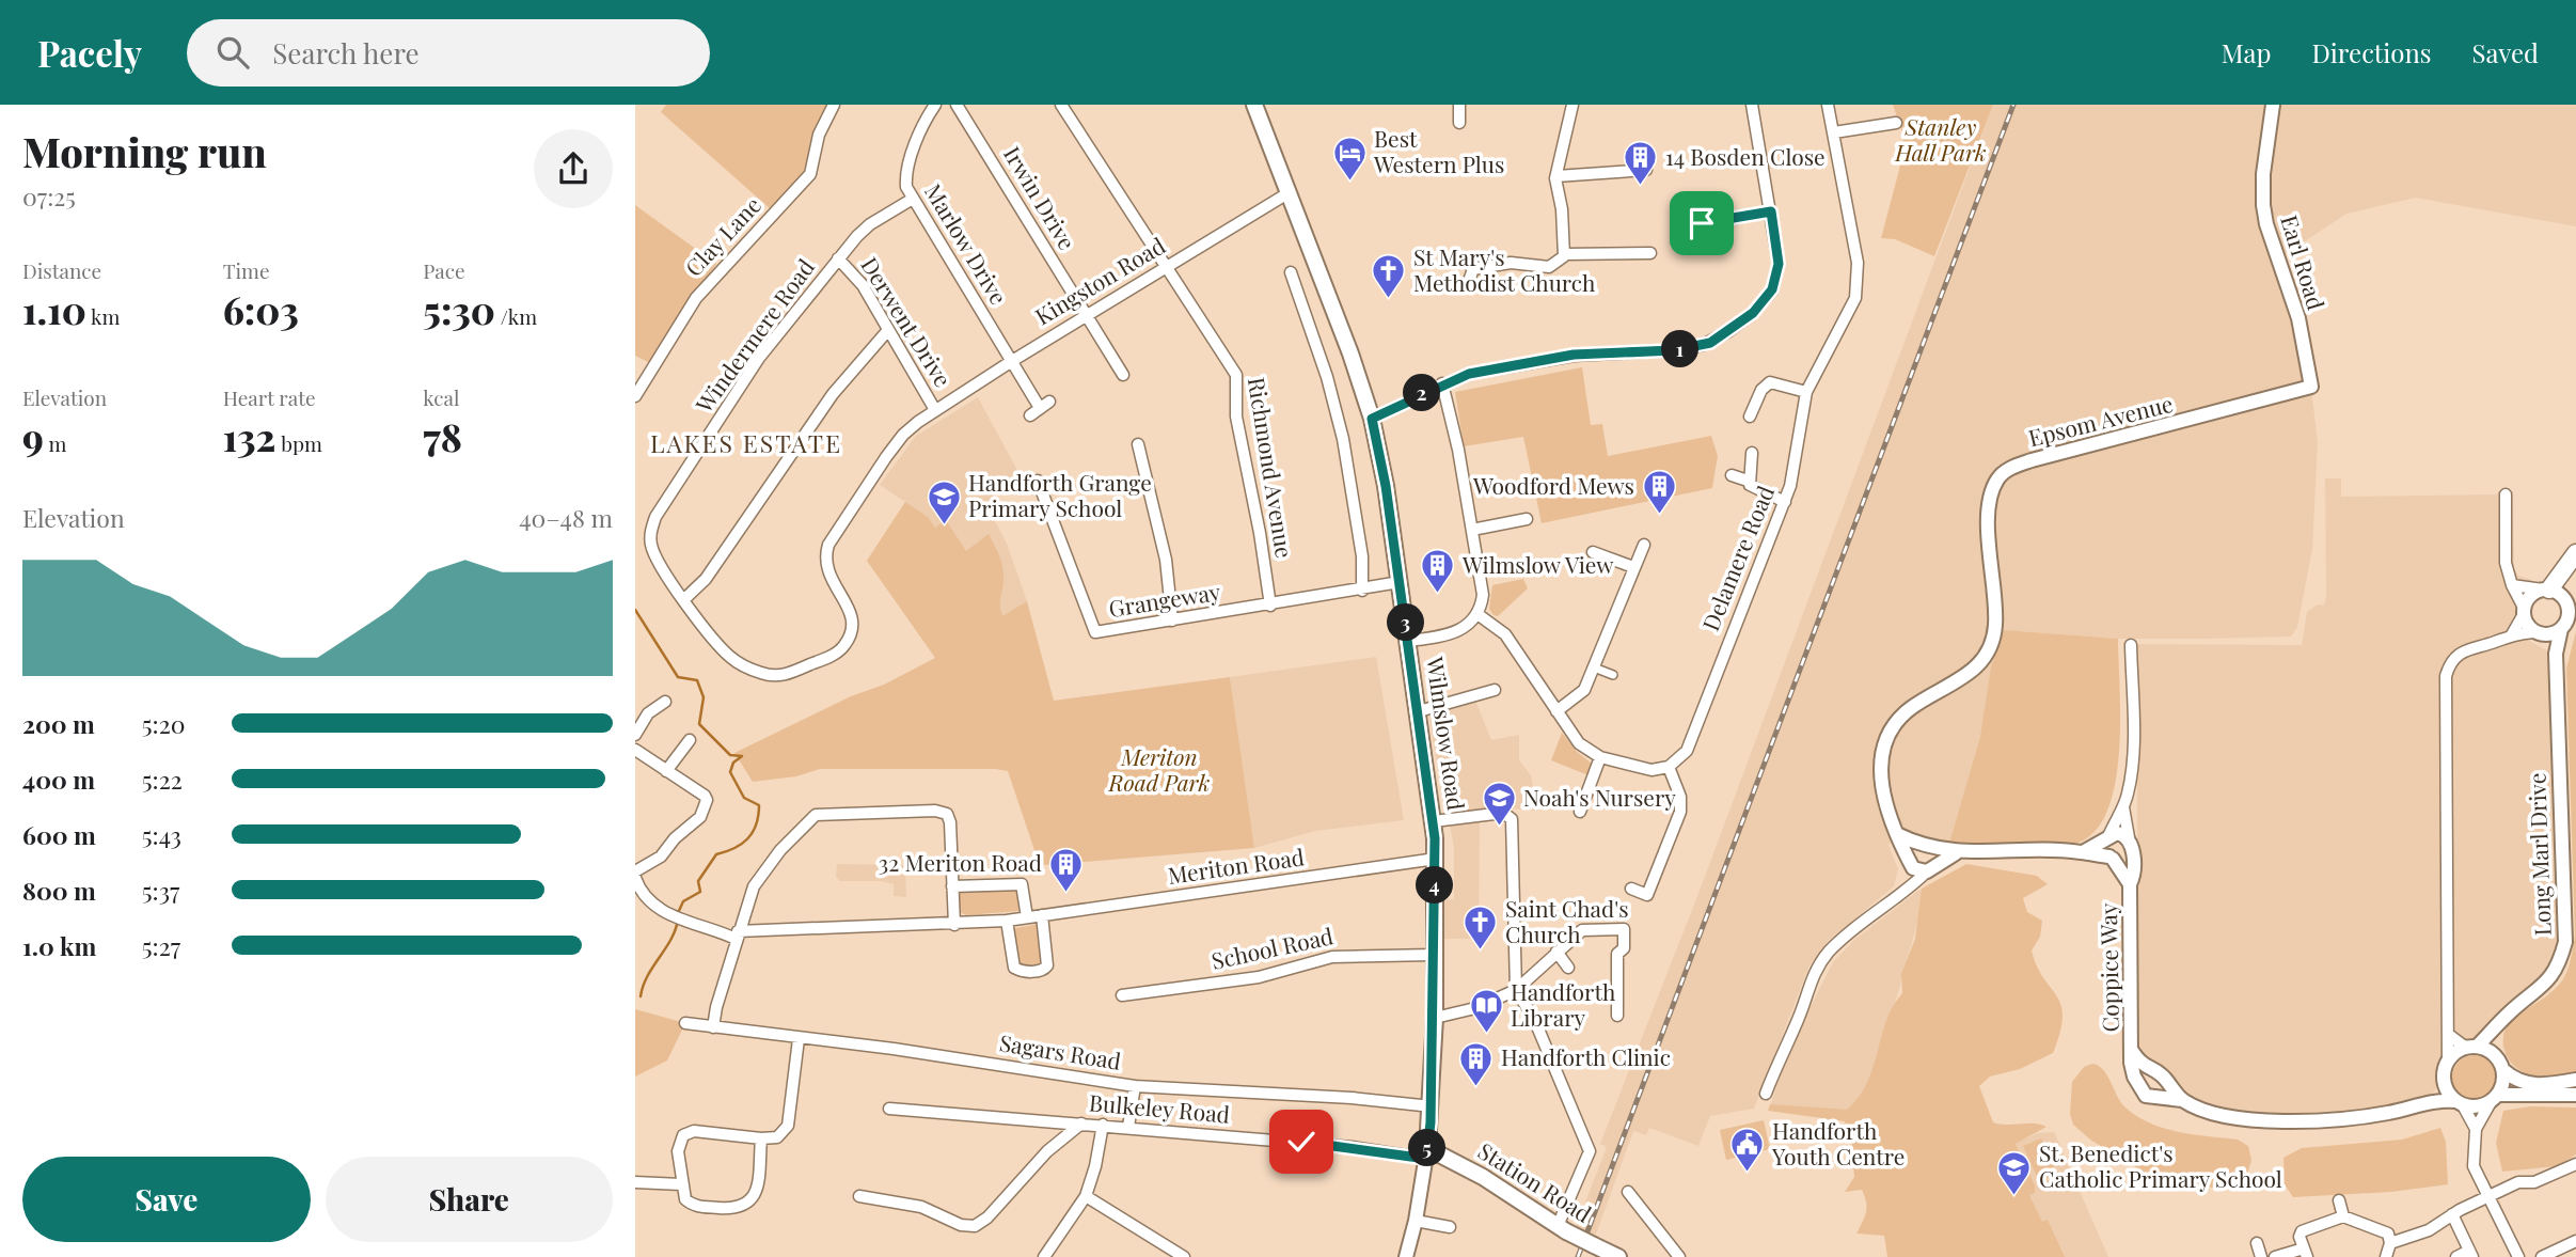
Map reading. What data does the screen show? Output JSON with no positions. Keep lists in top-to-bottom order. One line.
{"streets":{"main road":["Wilmslow Road","Station Road"],"street":["Irwin Drive","Clay Lane","Marlow Drive","Earl Road","Kingston Road","Derwent Drive","Windermere Road","Epsom Avenue","Richmond Avenue","Delamere Road","Grangeway","Long Marl Drive","Meriton Road","School Road","Coppice Way","Sagars Road","Bulkeley Road"]},"crossings":[["Irwin Drive","Kingston Road"],["Marlow Drive","Kingston Road"],["Marlow Drive","Windermere Road"],["Earl Road","Epsom Avenue"],["Kingston Road","Derwent Drive"],["Kingston Road","Windermere Road"],["Kingston Road","Richmond Avenue"],["Kingston Road","Wilmslow Road"],["Derwent Drive","Windermere Road"],["Richmond Avenue","Grangeway"],["Grangeway","Wilmslow Road"],["Wilmslow Road","Meriton Road"],["Wilmslow Road","School Road"],["Wilmslow Road","Sagars Road"],["Wilmslow Road","Bulkeley Road"],["Wilmslow Road","Station Road"],["Bulkeley Road","Station Road"]],"districts":["LAKES ESTATE"],"parks":["Stanley Hall Park","Meriton Road Park"],"places":{"hotel":["Best Western Plus"],"building":["14 Bosden Close","Woodford Mews","Wilmslow View","32 Meriton Road","Handforth Clinic"],"church":["St Mary's Methodist Church","Saint Chad's Church"],"school or university":["Handforth Grange Primary School","Noah's Nursery","St. Benedict's Catholic Primary School"],"library":["Handforth Library"],"public building":["Handforth Youth Centre"]},"page":{"header":"Pacely","search":"Search here","nav":["Map","Directions","Saved"],"heading":["Morning run","07:25"],"stats":[["Distance","1.10 km"],["Time","6:03"],["Pace","5:30 /km"],["Elevation","9 m"],["Heart rate","132 bpm"],["kcal","78"]],"pins":["1","2","3","4","5"],"chart":["Elevation","40–48 m"],"list":[{"name":"200 m","note":"5:20"},{"name":"400 m","note":"5:22"},{"name":"600 m","note":"5:43"},{"name":"800 m","note":"5:37"},{"name":"1.0 km","note":"5:27"}],"buttons":["Save","Share"]}}
